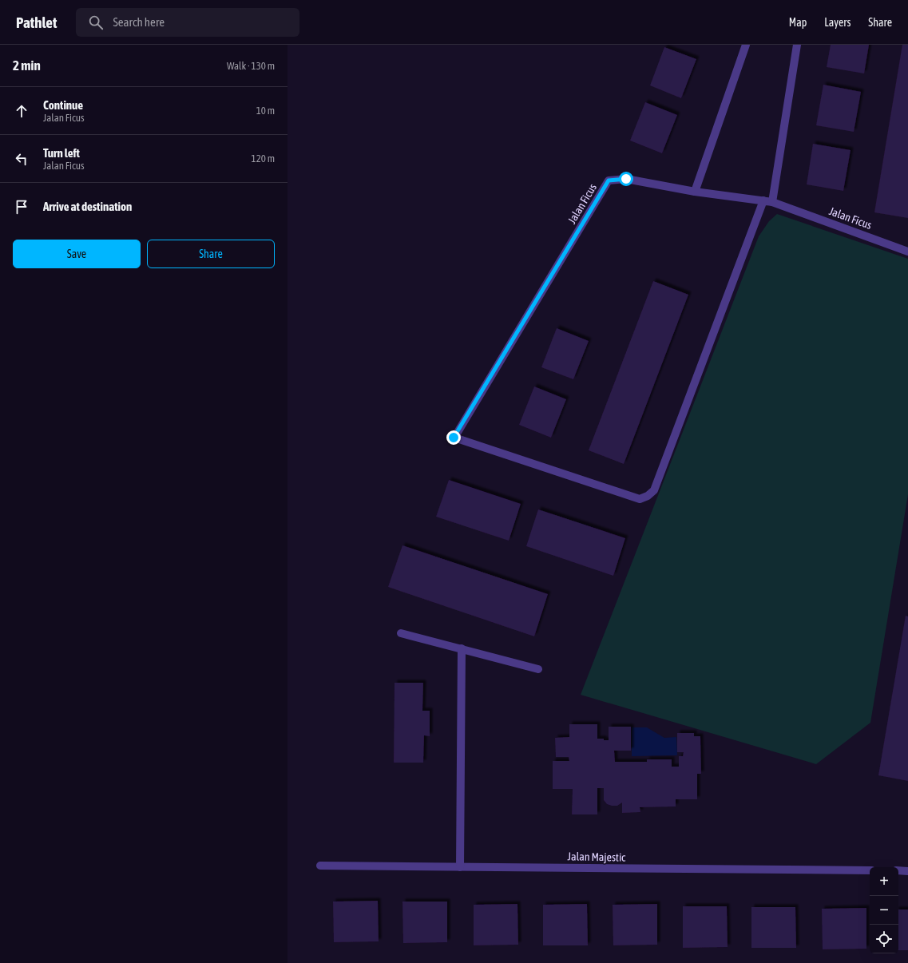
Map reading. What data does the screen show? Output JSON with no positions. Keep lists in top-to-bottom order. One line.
{"streets":{"street":["Jalan Ficus","Jalan Majestic"]},"page":{"header":"Pathlet","search":"Search here","nav":["Map","Layers","Share"],"heading":["2 min","Walk · 130 m"],"list":[["Continue","Jalan Ficus","10 m"],["Turn left","Jalan Ficus","120 m"],"Arrive at destination"],"buttons":["Save","Share"],"map_buttons":["+","−"]}}
